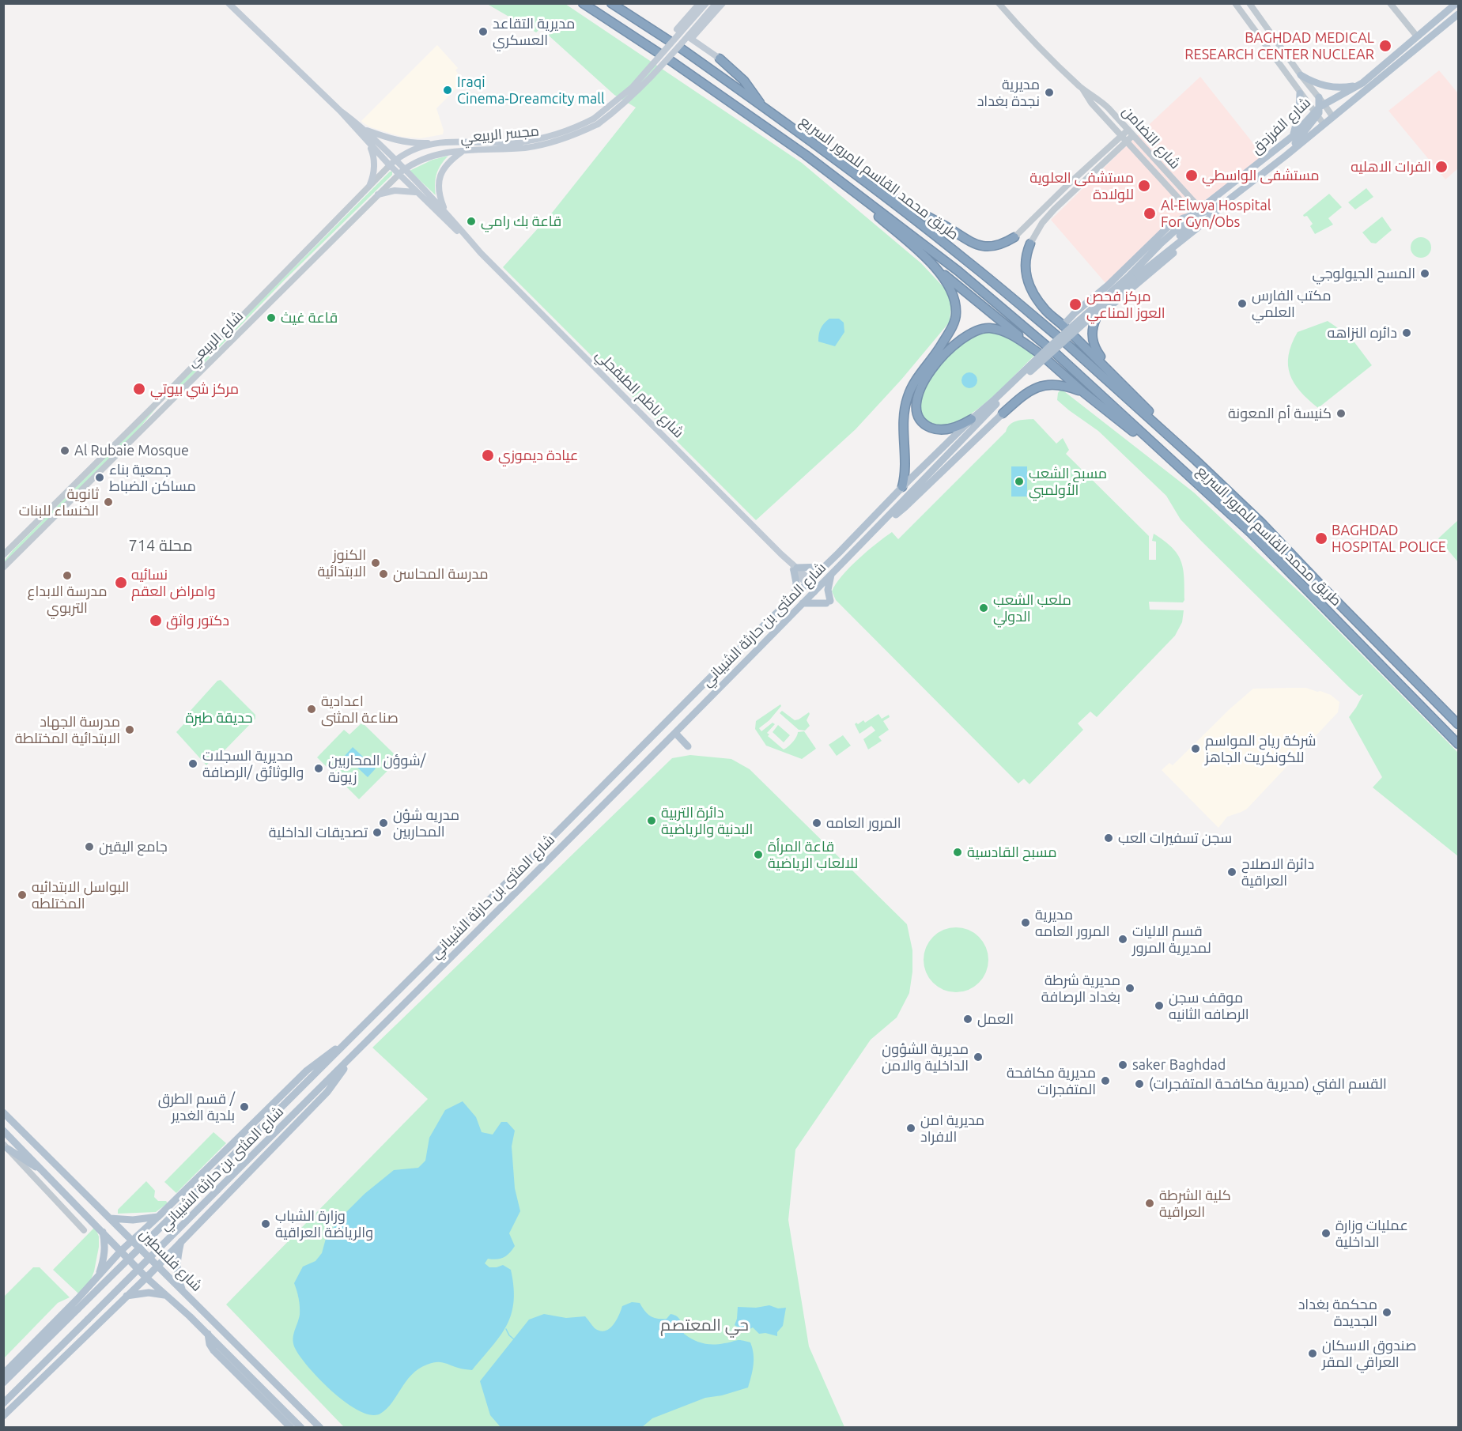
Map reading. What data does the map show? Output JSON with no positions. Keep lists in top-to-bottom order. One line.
{"streets":{"highway":["طريق محمد القاسم للمرور السريع"],"main road":["شارع الفرزدق","مجسر الربيعي","شارع الربيعي","شارع ناظم الطبقجلي","شارع المثنى بن حارثة الشيباني","شارع فلسطين"],"street":["شارع التضامن"]},"crossings":[["شارع الفرزدق","شارع التضامن"],["مجسر الربيعي","شارع الربيعي"],["مجسر الربيعي","شارع ناظم الطبقجلي"],["شارع الربيعي","شارع ناظم الطبقجلي"],["شارع ناظم الطبقجلي","شارع المثنى بن حارثة الشيباني"]],"districts":["محلة 714","حي المعتصم"],"parks":["حديقة طبرة"],"places":["مديرية التقاعد العسكري","BAGHDAD MEDICAL RESEARCH CENTER NUCLEAR","Iraqi Cinema-Dreamcity mall","مديرية نجدة بغداد","الفرات الاهليه","مستشفى الواسطي","مستشفى العلوية للولادة","Al-Elwya Hospital For Gyn/Obs","قاعة بك رامي","المسح الجيولوجي","مكتب الفارس العلمي","مركز فحص العوز المناعي","قاعة غيث","دائره النزاهه","مركز شي بيوتي","كنيسة أم المعونة","Al Rubaie Mosque","عيادة ديموزي","جمعية بناء مساكن الضباط","مسبح الشعب الأولمبي","ثانوية الخنساء للبنات","BAGHDAD HOSPITAL POLICE","الكنوز الابتدائية","مدرسة المحاسن","مدرسة الابداع التربوي","نسائيه وامراض العقم","ملعب الشعب الدولي","دكتور واثق","اعدادية صناعة المثنى","مدرسة الجهاد الابتدائية المختلطة","شركة رياح المواسم للكونكريت الجاهز","مديرية السجلات والوثائق /الرصافة","شوؤن المحاربين/ زيونة","دائرة التربية البدنية والرياضية","مدريه شؤن المحاربين","المرور العامه","تصديقات الداخلية","سجن تسفيرات العب","جامع اليقين","مسبح القادسية","قاعة المرأة للالعاب الرياضية","دائرة الاصلاح العراقية","البواسل الابتدائيه المختلطه","مديرية المرور العامه","قسم الاليات لمديرية المرور","مديرية شرطة بغداد الرصافة","موقف سجن الرصافه الثانيه","العمل","مديرية الشؤون الداخلية والامن","saker Baghdad","مديرية مكافحة المتفجرات","القسم الفني (مديرية مكافحة المتفجرات)","قسم الطرق / بلدية الغدير","مديرية امن الافراد","كلية الشرطة العراقية","وزارة الشباب والرياضة العراقية","عمليات وزارة الداخلية","محكمة بغداد الجديدة","صندوق الاسكان العراقي المقر"]}
